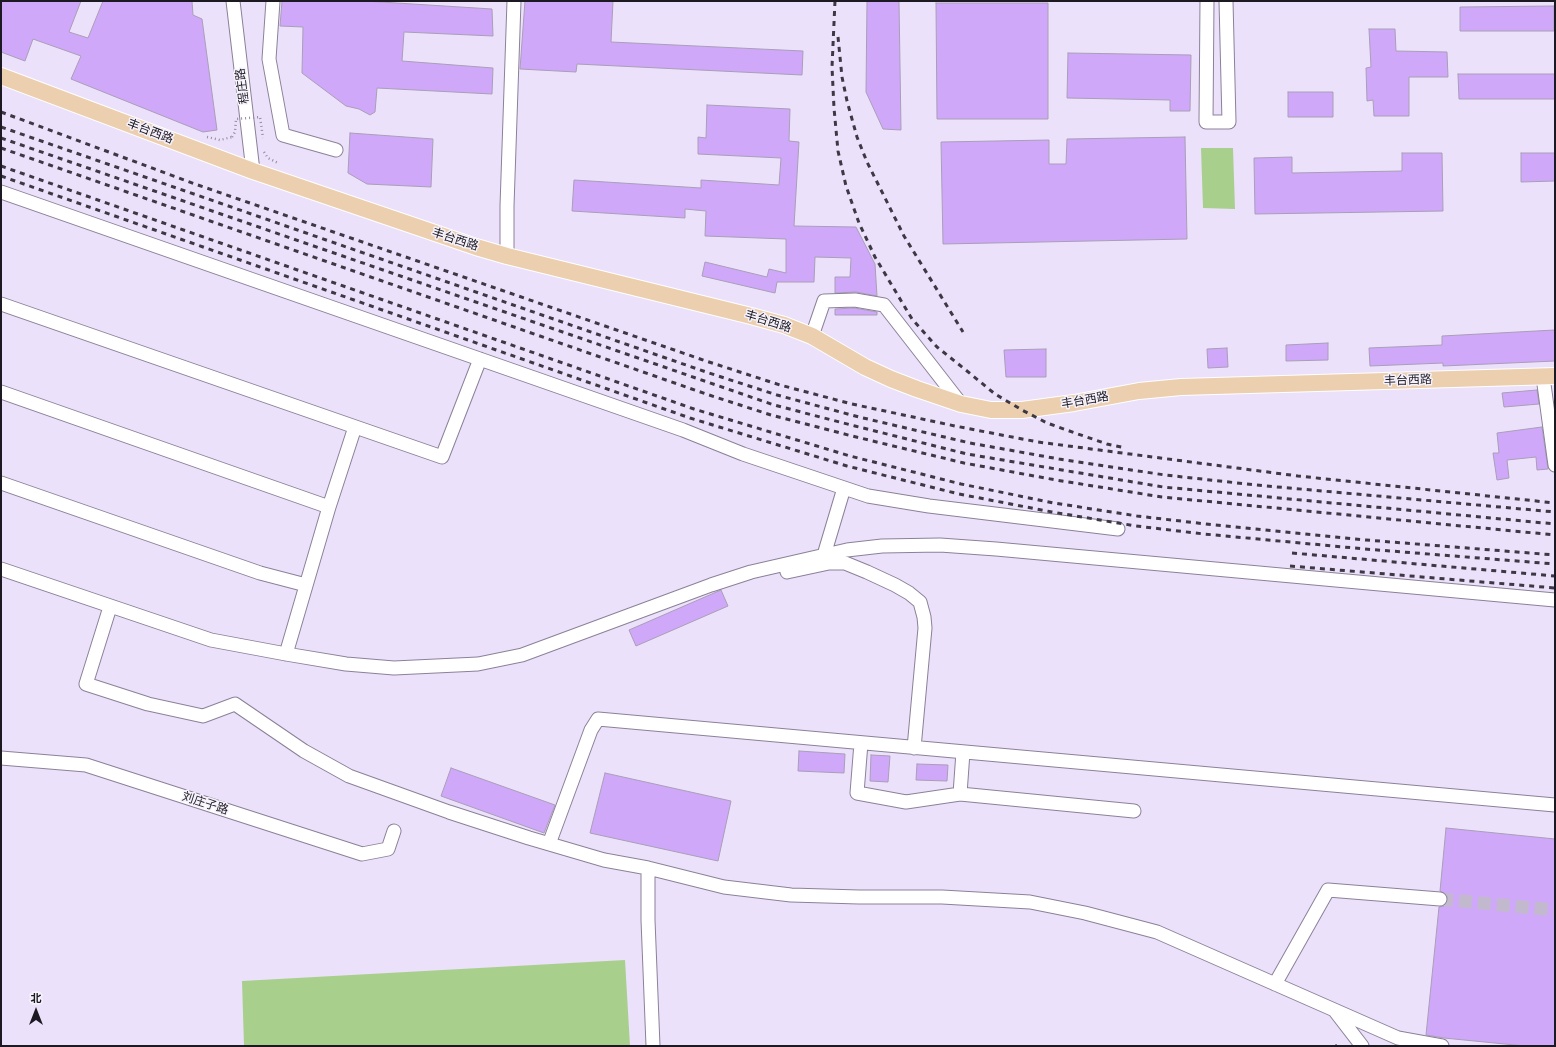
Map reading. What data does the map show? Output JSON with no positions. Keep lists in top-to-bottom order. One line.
{"streets":{"main road":["丰台西路"],"street":["程庄路","刘庄子路"]},"crossings":[["程庄路","丰台西路"]],"north":"top"}
